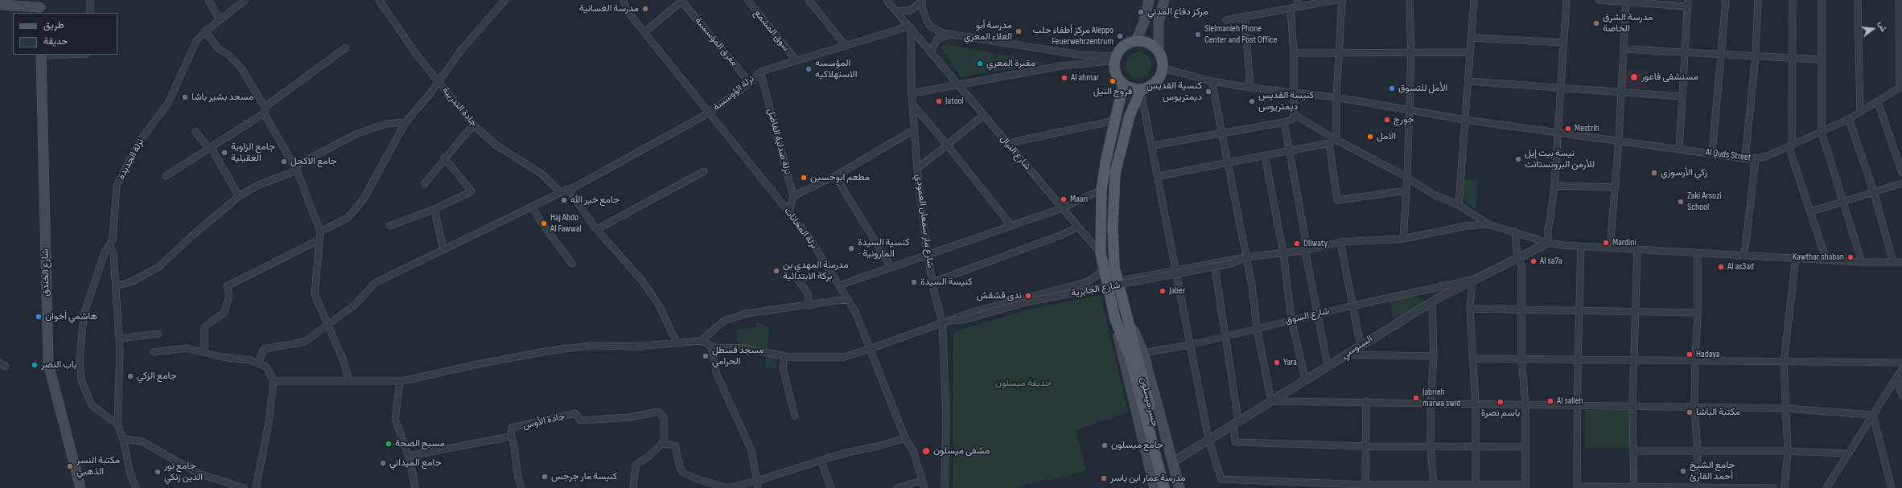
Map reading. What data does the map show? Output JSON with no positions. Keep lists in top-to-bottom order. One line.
{"streets":{"main road":["شارع الخندق","جسر ميسلون"],"street":["سوق المشمع","مفرق المؤسسىة","نزلة الؤوسسة","جادة التدريبة","نزلة صدلية الفاضل","شارع النيال","Al Quds Street","نزلة الجديدة","شارع مار سمعان العمودي","نزلة المخانات","شارع الجابرية","شارع السوق","السنوسي","جادة الأوس"]},"crossings":[["سوق المشمع","نزلة الؤوسسة"],["مفرق المؤسسىة","نزلة الؤوسسة"],["نزلة الؤوسسة","جادة التدريبة"],["نزلة الؤوسسة","نزلة صدلية الفاضل"],["نزلة الؤوسسة","شارع النيال"],["نزلة الؤوسسة","شارع مار سمعان العمودي"],["نزلة الؤوسسة","نزلة المخانات"],["نزلة صدلية الفاضل","نزلة المخانات"],["شارع النيال","شارع مار سمعان العمودي"],["شارع النيال","جسر ميسلون"],["Al Quds Street","جسر ميسلون"],["شارع مار سمعان العمودي","شارع الجابرية"],["شارع السوق","السنوسي"]],"parks":["حديقة ميسلون"],"places":["مدرسة الغسانية","مركز دفاع المدني","مدرسة الشرق الخاصة","مدرسة أبو العلاء المعري","Sleimanieh Phone Center and Post Office","مركز أطفاء حلب Aleppo Feuerwehrzentrum","مقبرة المعري","المؤسسه الاستهلاكيه","مستشفى فاعور","Al ahmar","فروج النيل","الأمل للتسوق","كنسية القديس ديمتريوس","مسجد بشير باشا","Jatool","كنيسة القديس ديمتريوس","جورج","Mestrih","الامل","جامع الزاوية العقيلية","نيسة بيت إيل للأرمن البروتستانت","جامع الاكحل","زكي الأرسوزي","مطعم ابوحسين","Maari","جامع خير الله","Zaki Arsuzi School","Haj Abdo Al Fawwal","Mardini","Dliwaty","كنسية السيدة - المارونية","Kawthar shaban","Al sa7a","Al as3ad","مدرسة المهدي بن بركة الابتدائية","كنيسة السيدة","Jaber","ندى قشقش","هاشمي أخوان","Hadaya","مسجد قسطل الحرامي","Yara","باب النصر","جامع الزكي","Jabrieh marwa swid","Al salleh","باسم نصرة","مكتبة الباشا","مسبح الصحة","جامع ميسلون","مشفى ميسلون","جامع الميداني","مكتبة النسر الذهبي","جامع الشيخ أحمد القارئ","جامع نور الدين زنكي","كنيسة مار جرجس","مدرسة عمار ابن ياسر"],"legend":["طريق","حديقة"],"north":"right"}
